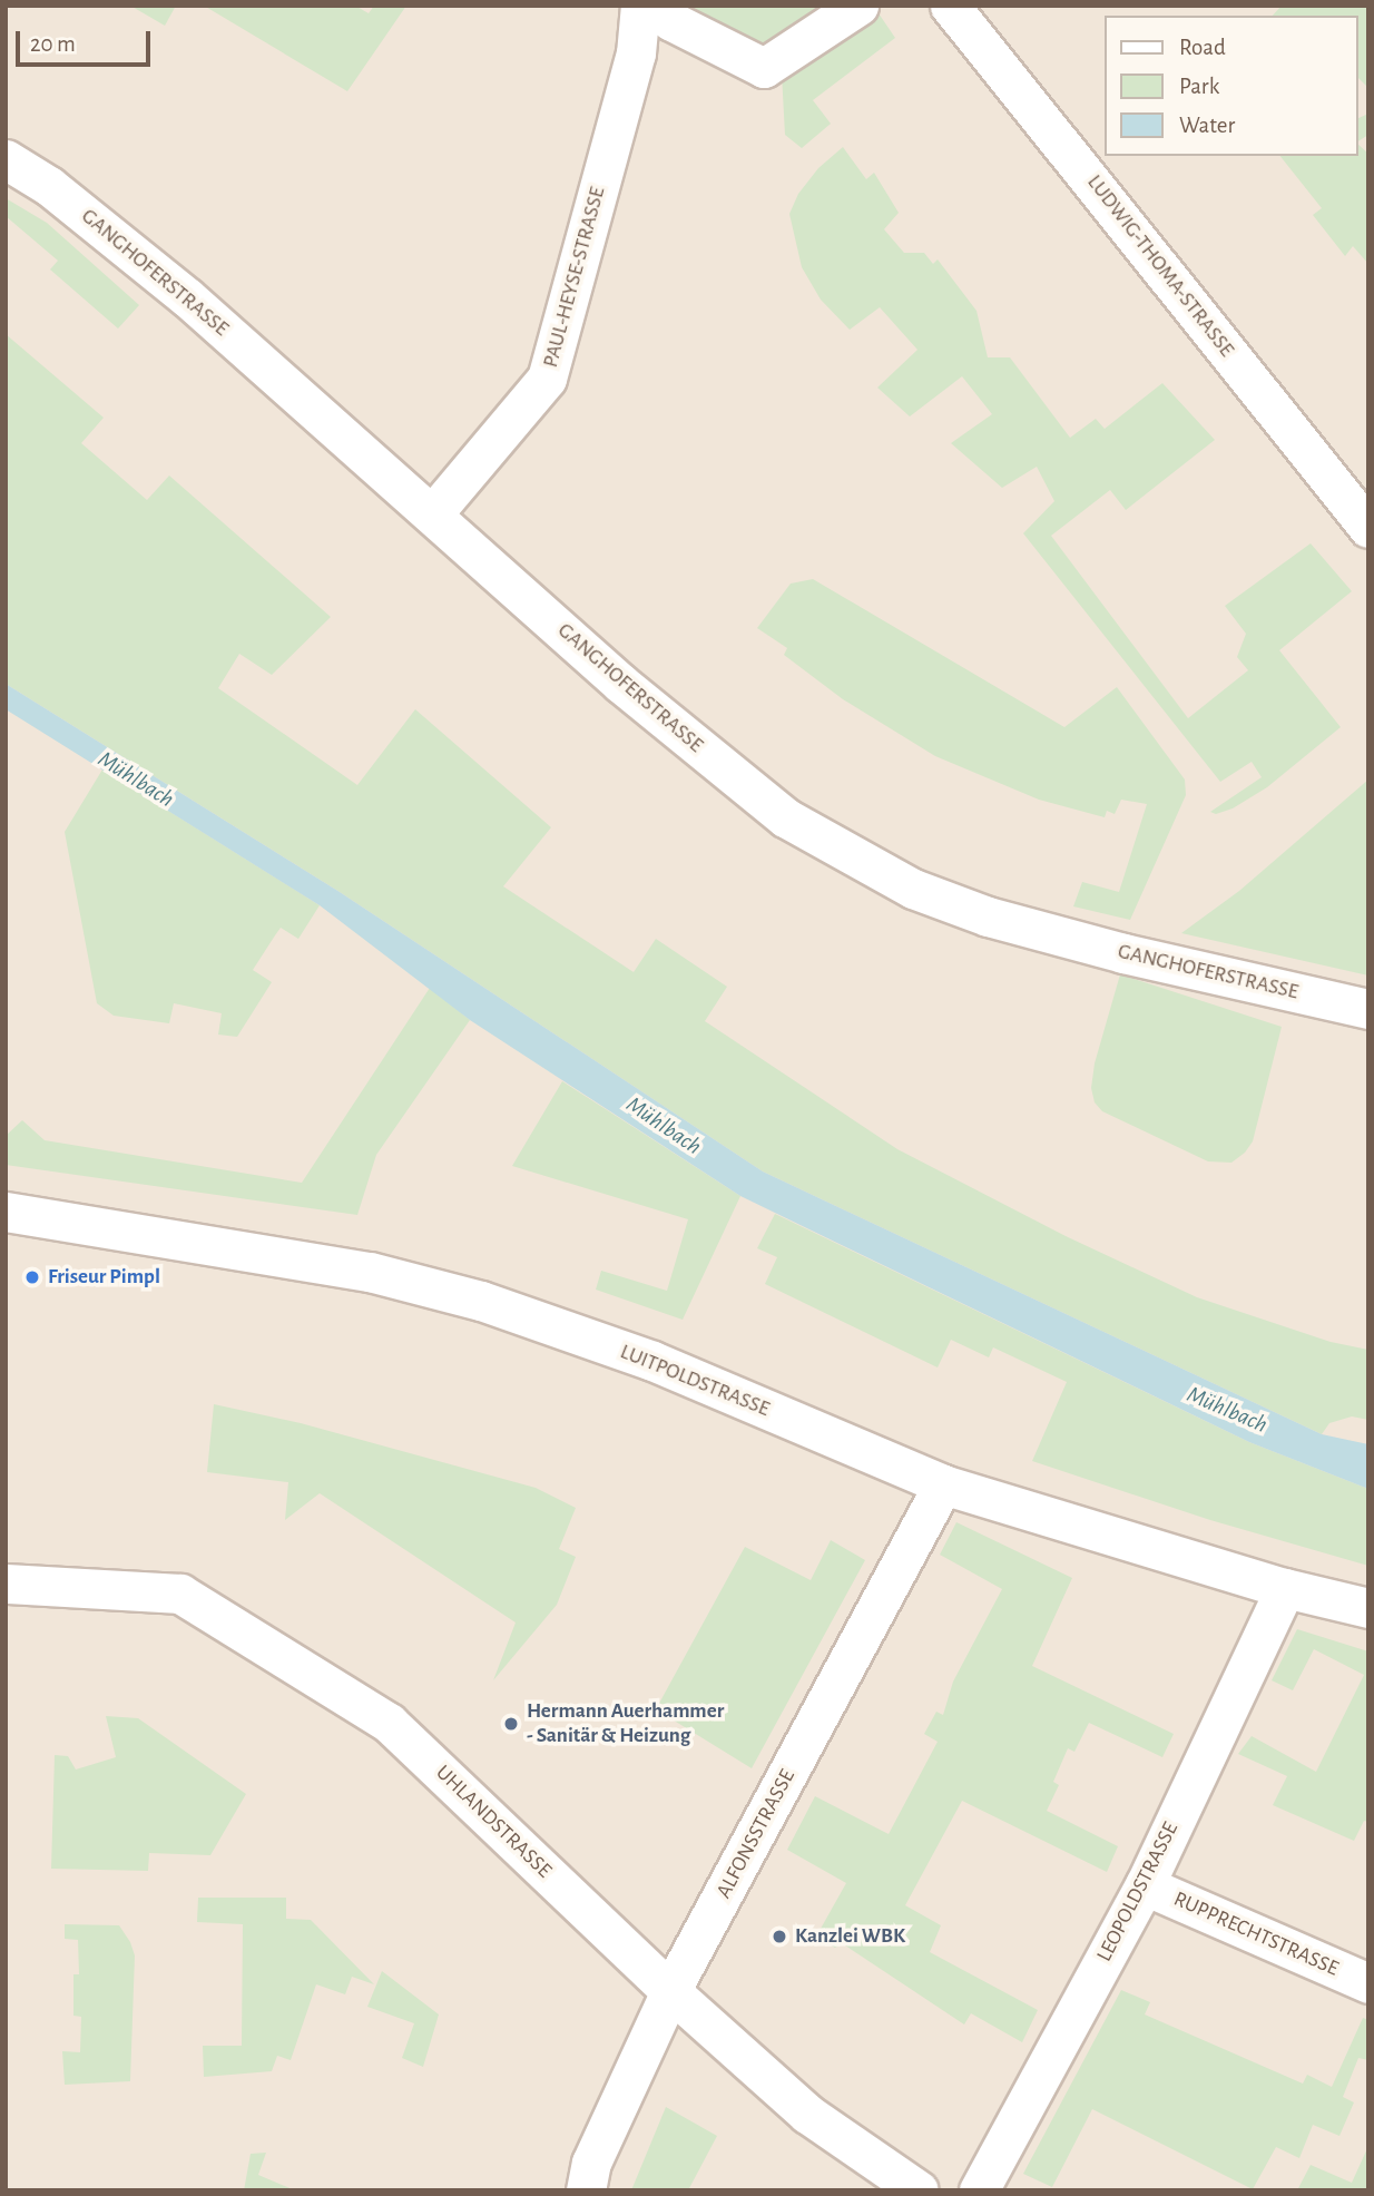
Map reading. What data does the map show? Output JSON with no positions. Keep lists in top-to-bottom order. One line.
{"streets":{"street":["LUDWIG-THOMA-STRASSE","GANGHOFERSTRASSE","PAUL-HEYSE-STRASSE","LUITPOLDSTRASSE","UHLANDSTRASSE","ALFONSSTRASSE","LEOPOLDSTRASSE","RUPPRECHTSTRASSE"]},"crossings":[["GANGHOFERSTRASSE","PAUL-HEYSE-STRASSE"],["LUITPOLDSTRASSE","ALFONSSTRASSE"],["LUITPOLDSTRASSE","LEOPOLDSTRASSE"],["UHLANDSTRASSE","ALFONSSTRASSE"],["LEOPOLDSTRASSE","RUPPRECHTSTRASSE"]],"water":["Mühlbach"],"places":["Friseur Pimpl","Hermann Auerhammer - Sanitär & Heizung","Kanzlei WBK"],"legend":["Road","Park","Water"],"scale_bar":"20 m"}
